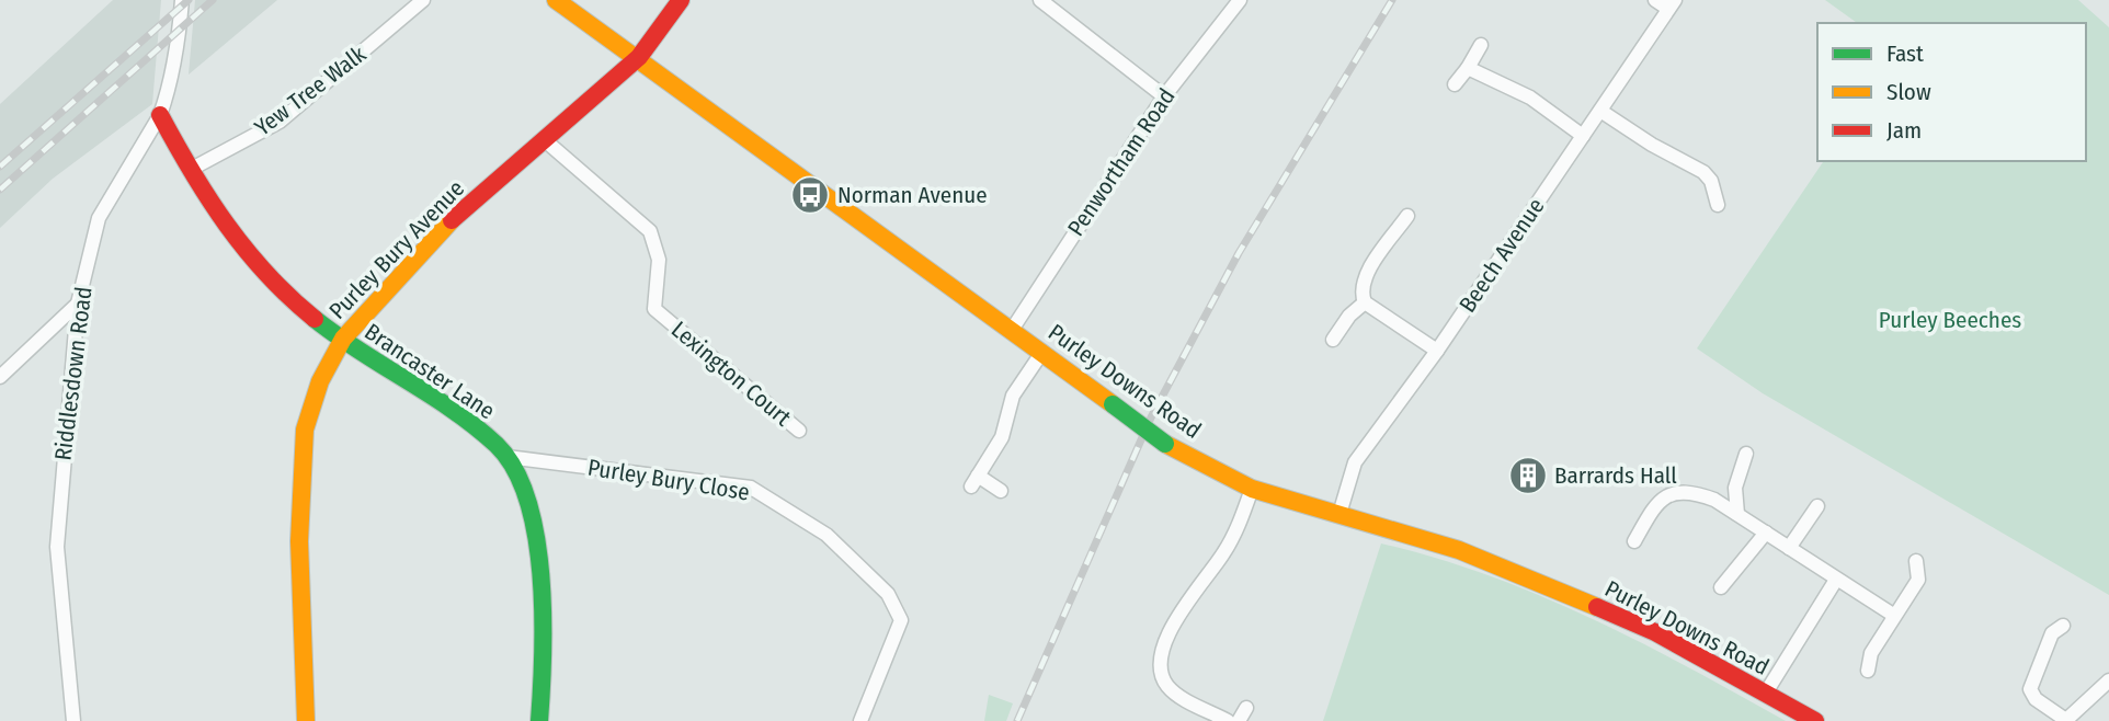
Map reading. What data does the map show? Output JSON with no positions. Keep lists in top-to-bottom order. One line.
{"streets":{"street":["Yew Tree Walk","Penwortham Road","Purley Bury Avenue","Beech Avenue","Brancaster Lane","Riddlesdown Road","Lexington Court","Purley Downs Road","Purley Bury Close"]},"crossings":[["Yew Tree Walk","Brancaster Lane"],["Penwortham Road","Purley Downs Road"],["Purley Bury Avenue","Brancaster Lane"],["Purley Bury Avenue","Lexington Court"],["Purley Bury Avenue","Purley Downs Road"],["Beech Avenue","Purley Downs Road"],["Brancaster Lane","Riddlesdown Road"],["Brancaster Lane","Purley Bury Close"]],"parks":["Purley Beeches"],"places":{"bus stop":["Norman Avenue"],"building":["Barrards Hall"]},"legend":["Fast","Slow","Jam"]}
